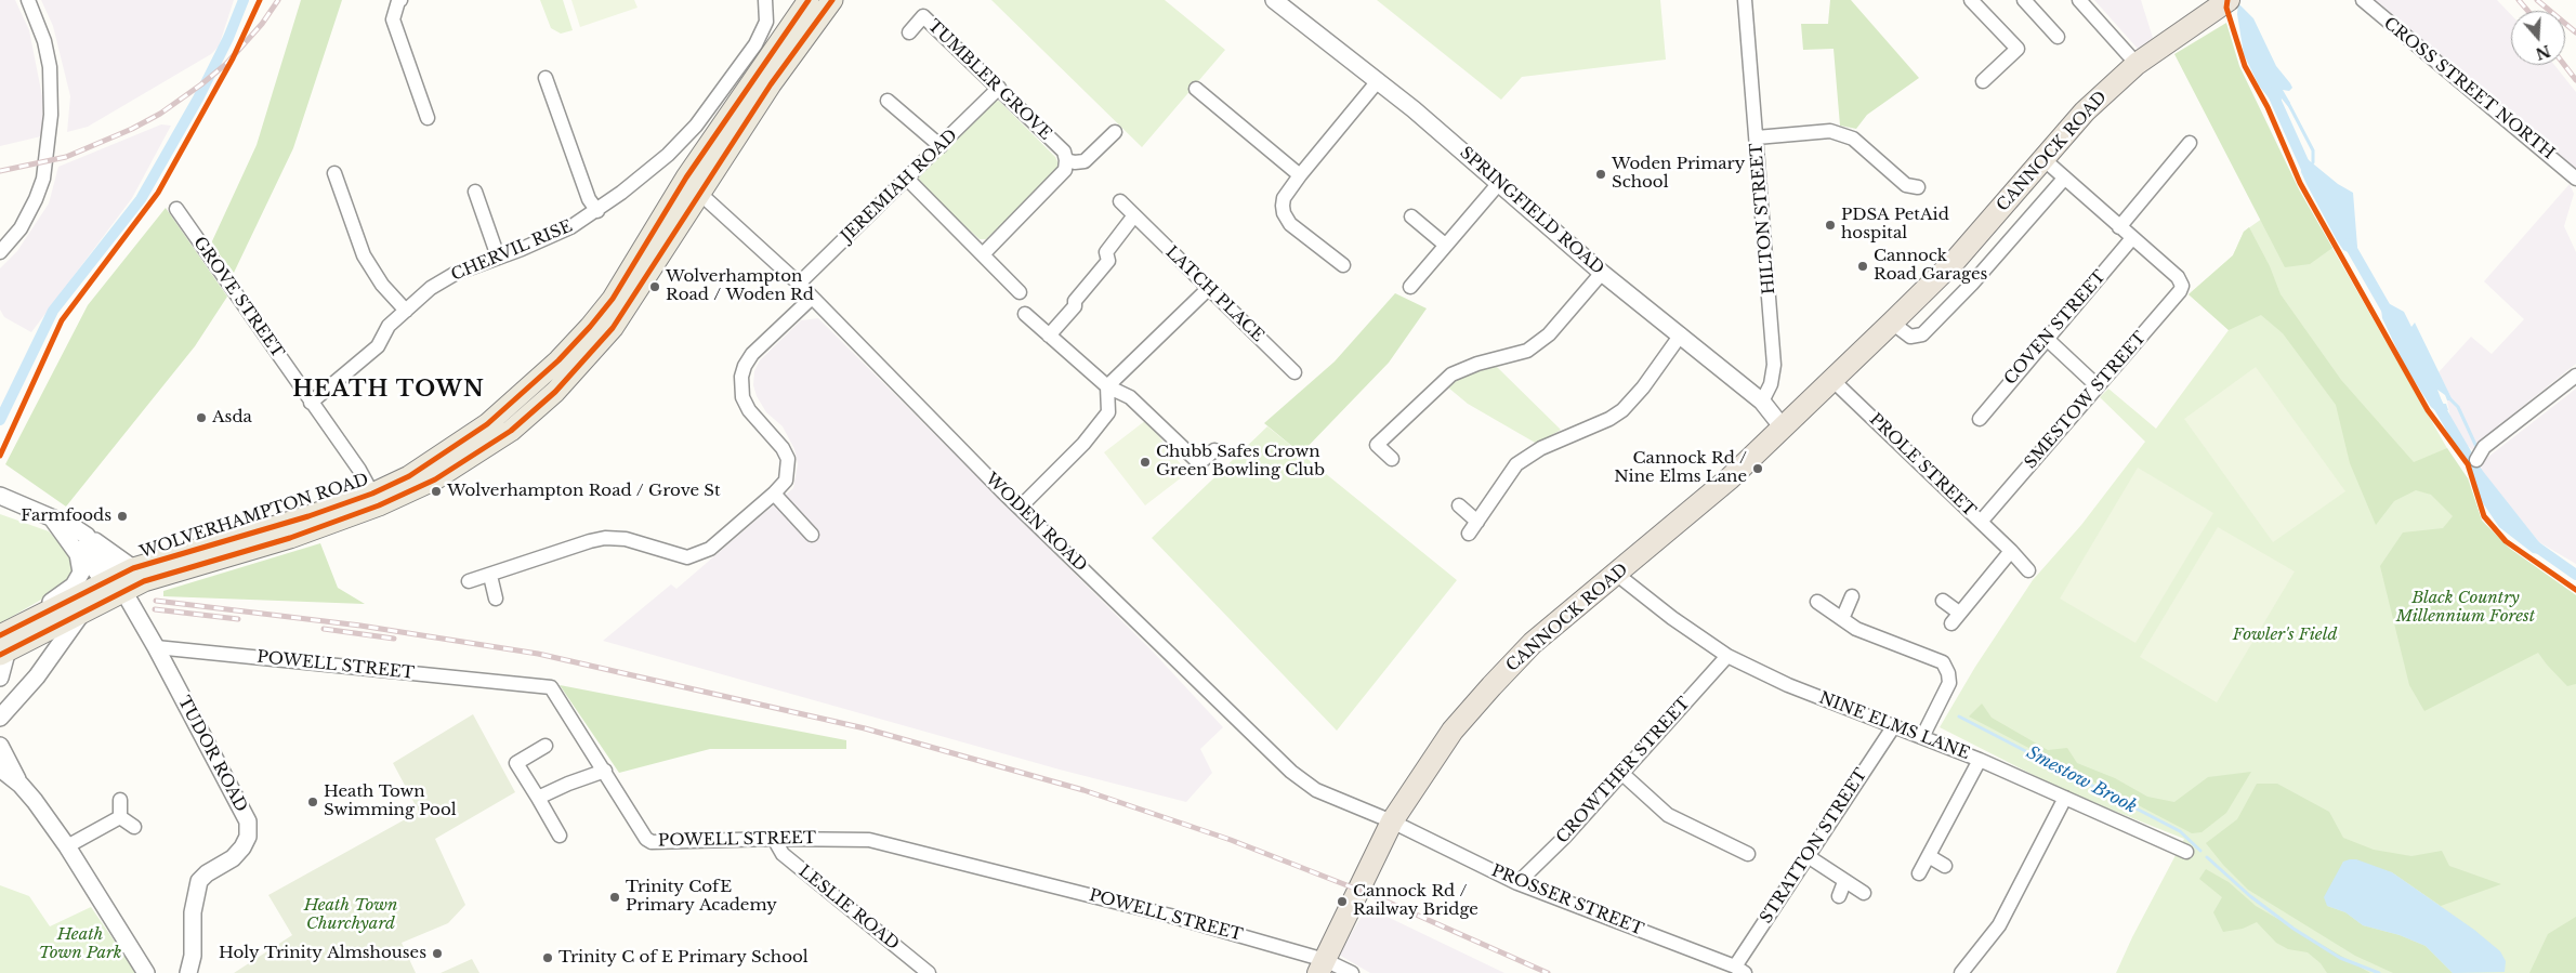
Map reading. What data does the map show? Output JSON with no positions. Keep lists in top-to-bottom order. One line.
{"streets":{"highway":["CANNOCK ROAD"],"main road":["WOLVERHAMPTON ROAD"],"street":["TUMBLER GROVE","CROSS STREET NORTH","JEREMIAH ROAD","SPRINGFIELD ROAD","HILTON STREET","CHERVIL RISE","LATCH PLACE","GROVE STREET","COVEN STREET","SMESTOW STREET","PROLE STREET","WODEN ROAD","POWELL STREET","NINE ELMS LANE","TUDOR ROAD","CROWTHER STREET","STRATTON STREET","PROSSER STREET","LESLIE ROAD"]},"crossings":[["TUMBLER GROVE","JEREMIAH ROAD"],["CANNOCK ROAD","SPRINGFIELD ROAD"],["CANNOCK ROAD","PROLE STREET"],["CANNOCK ROAD","WODEN ROAD"],["CANNOCK ROAD","POWELL STREET"],["CANNOCK ROAD","NINE ELMS LANE"],["CANNOCK ROAD","PROSSER STREET"],["JEREMIAH ROAD","WODEN ROAD"],["SPRINGFIELD ROAD","HILTON STREET"],["CHERVIL RISE","GROVE STREET"],["GROVE STREET","WOLVERHAMPTON ROAD"],["COVEN STREET","SMESTOW STREET"],["SMESTOW STREET","PROLE STREET"],["WOLVERHAMPTON ROAD","WODEN ROAD"],["WOLVERHAMPTON ROAD","TUDOR ROAD"],["WODEN ROAD","PROSSER STREET"],["POWELL STREET","TUDOR ROAD"],["POWELL STREET","LESLIE ROAD"],["NINE ELMS LANE","CROWTHER STREET"],["NINE ELMS LANE","STRATTON STREET"],["CROWTHER STREET","PROSSER STREET"],["STRATTON STREET","PROSSER STREET"]],"districts":["HEATH TOWN"],"water":["Smestow Brook"],"parks":["Black Country Millennium Forest","Fowler's Field","Heath Town Churchyard","Heath Town Park"],"places":["Woden Primary School","PDSA PetAid hospital","Cannock Road Garages","Wolverhampton Road / Woden Rd","Asda","Chubb Safes Crown Green Bowling Club","Cannock Rd / Nine Elms Lane","Wolverhampton Road / Grove St","Farmfoods","Heath Town Swimming Pool","Trinity CofE Primary Academy","Cannock Rd / Railway Bridge","Holy Trinity Almshouses","Trinity C of E Primary School"],"north":"bottom"}
